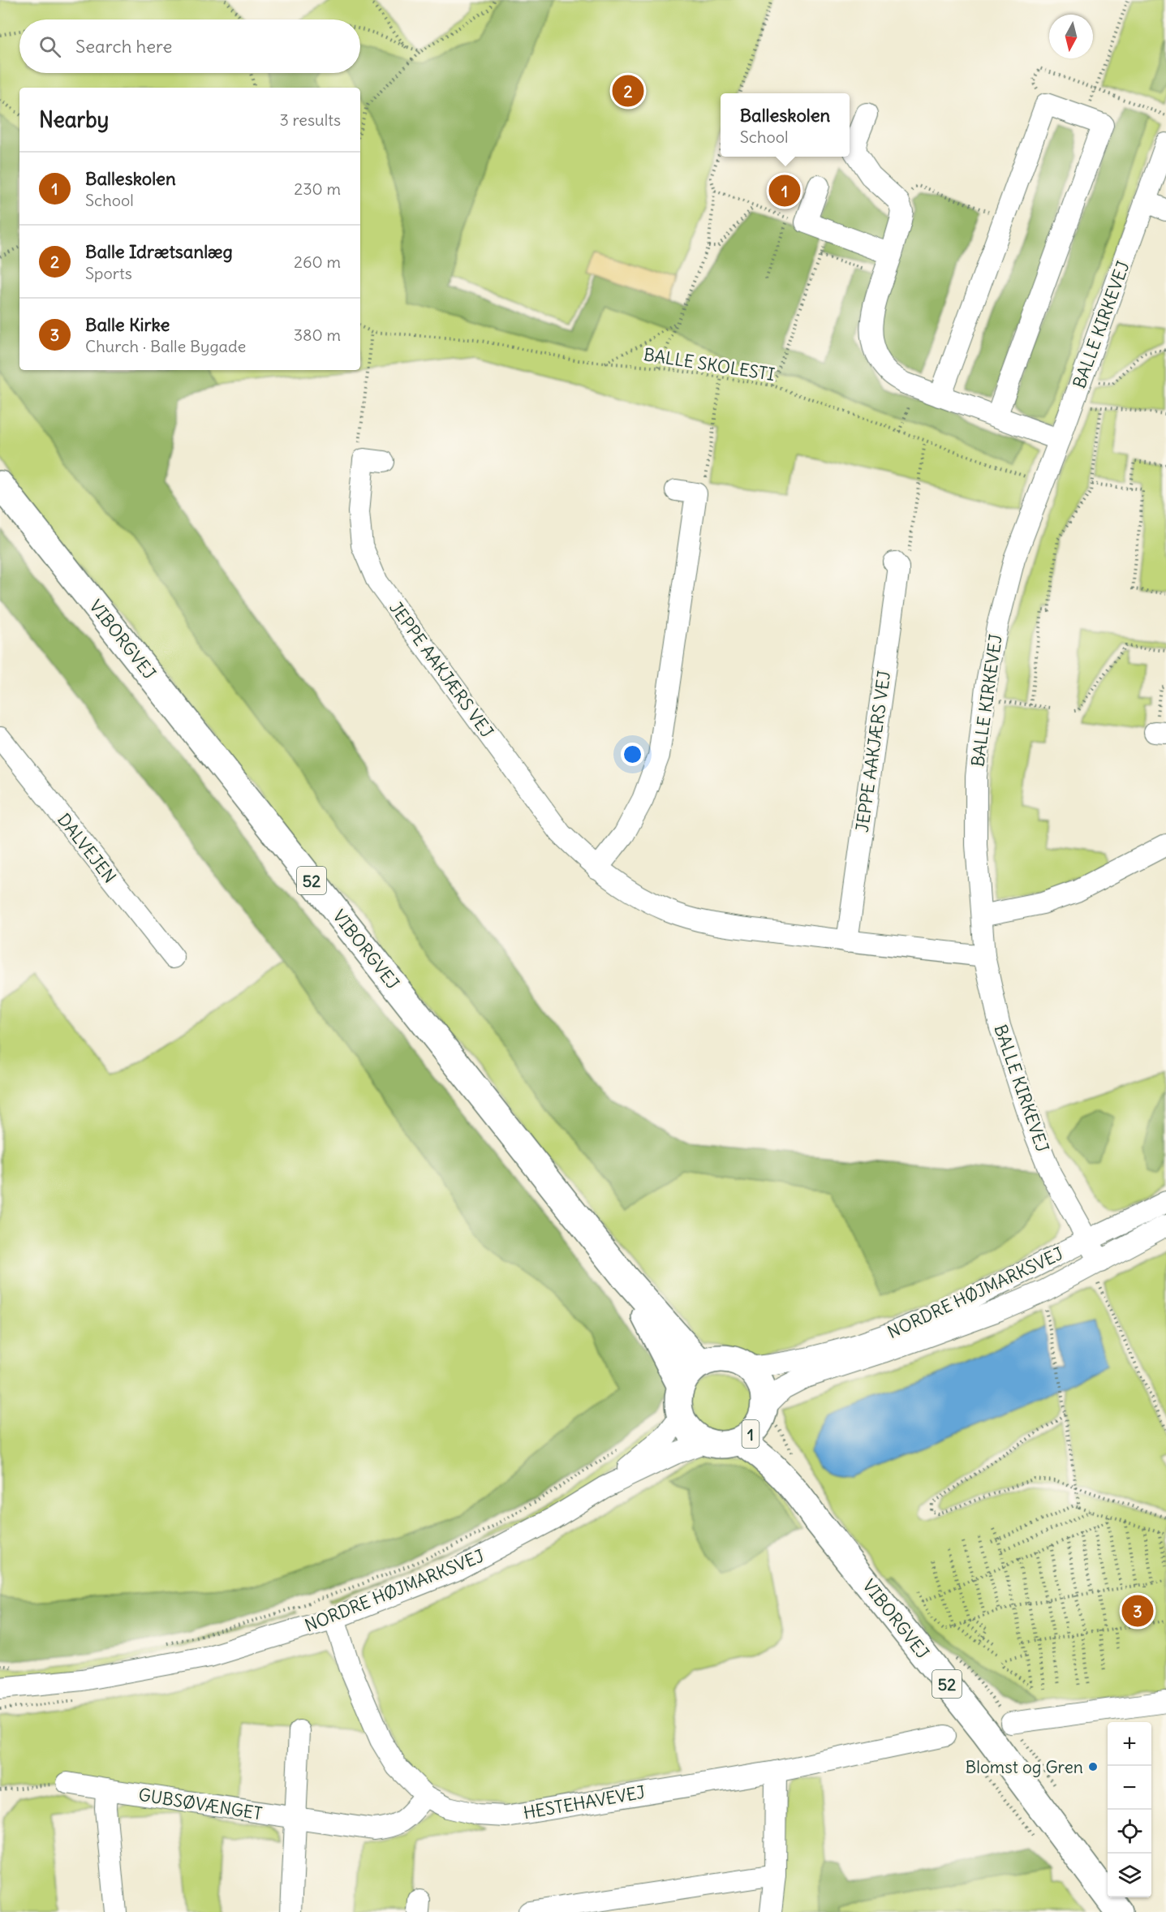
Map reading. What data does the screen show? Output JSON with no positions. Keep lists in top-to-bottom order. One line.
{"streets":{"main road":["VIBORGVEJ","52","1"],"street":["BALLE KIRKEVEJ","JEPPE AAKJÆRS VEJ","DALVEJEN","NORDRE HØJMARKSVEJ","HESTEHAVEVEJ","GUBSØVÆNGET"],"path":["BALLE SKOLESTI"]},"crossings":[["BALLE KIRKEVEJ","BALLE SKOLESTI"],["BALLE KIRKEVEJ","JEPPE AAKJÆRS VEJ"],["BALLE KIRKEVEJ","NORDRE HØJMARKSVEJ"],["VIBORGVEJ","NORDRE HØJMARKSVEJ"],["VIBORGVEJ","1"],["NORDRE HØJMARKSVEJ","1"],["NORDRE HØJMARKSVEJ","HESTEHAVEVEJ"],["HESTEHAVEVEJ","GUBSØVÆNGET"]],"places":["Blomst og Gren"],"north":"bottom","page":{"search":"Search here","pins":["2","1","3"],"heading":["Nearby","3 results"],"popup":["Balleskolen","School"],"list":[{"mark":"1","name":"Balleskolen","note":"School","value":"230 m"},{"mark":"2","name":"Balle Idrætsanlæg","note":"Sports","value":"260 m"},{"mark":"3","name":"Balle Kirke","note":"Church · Balle Bygade","value":"380 m"}],"map_buttons":["+","−"]}}
